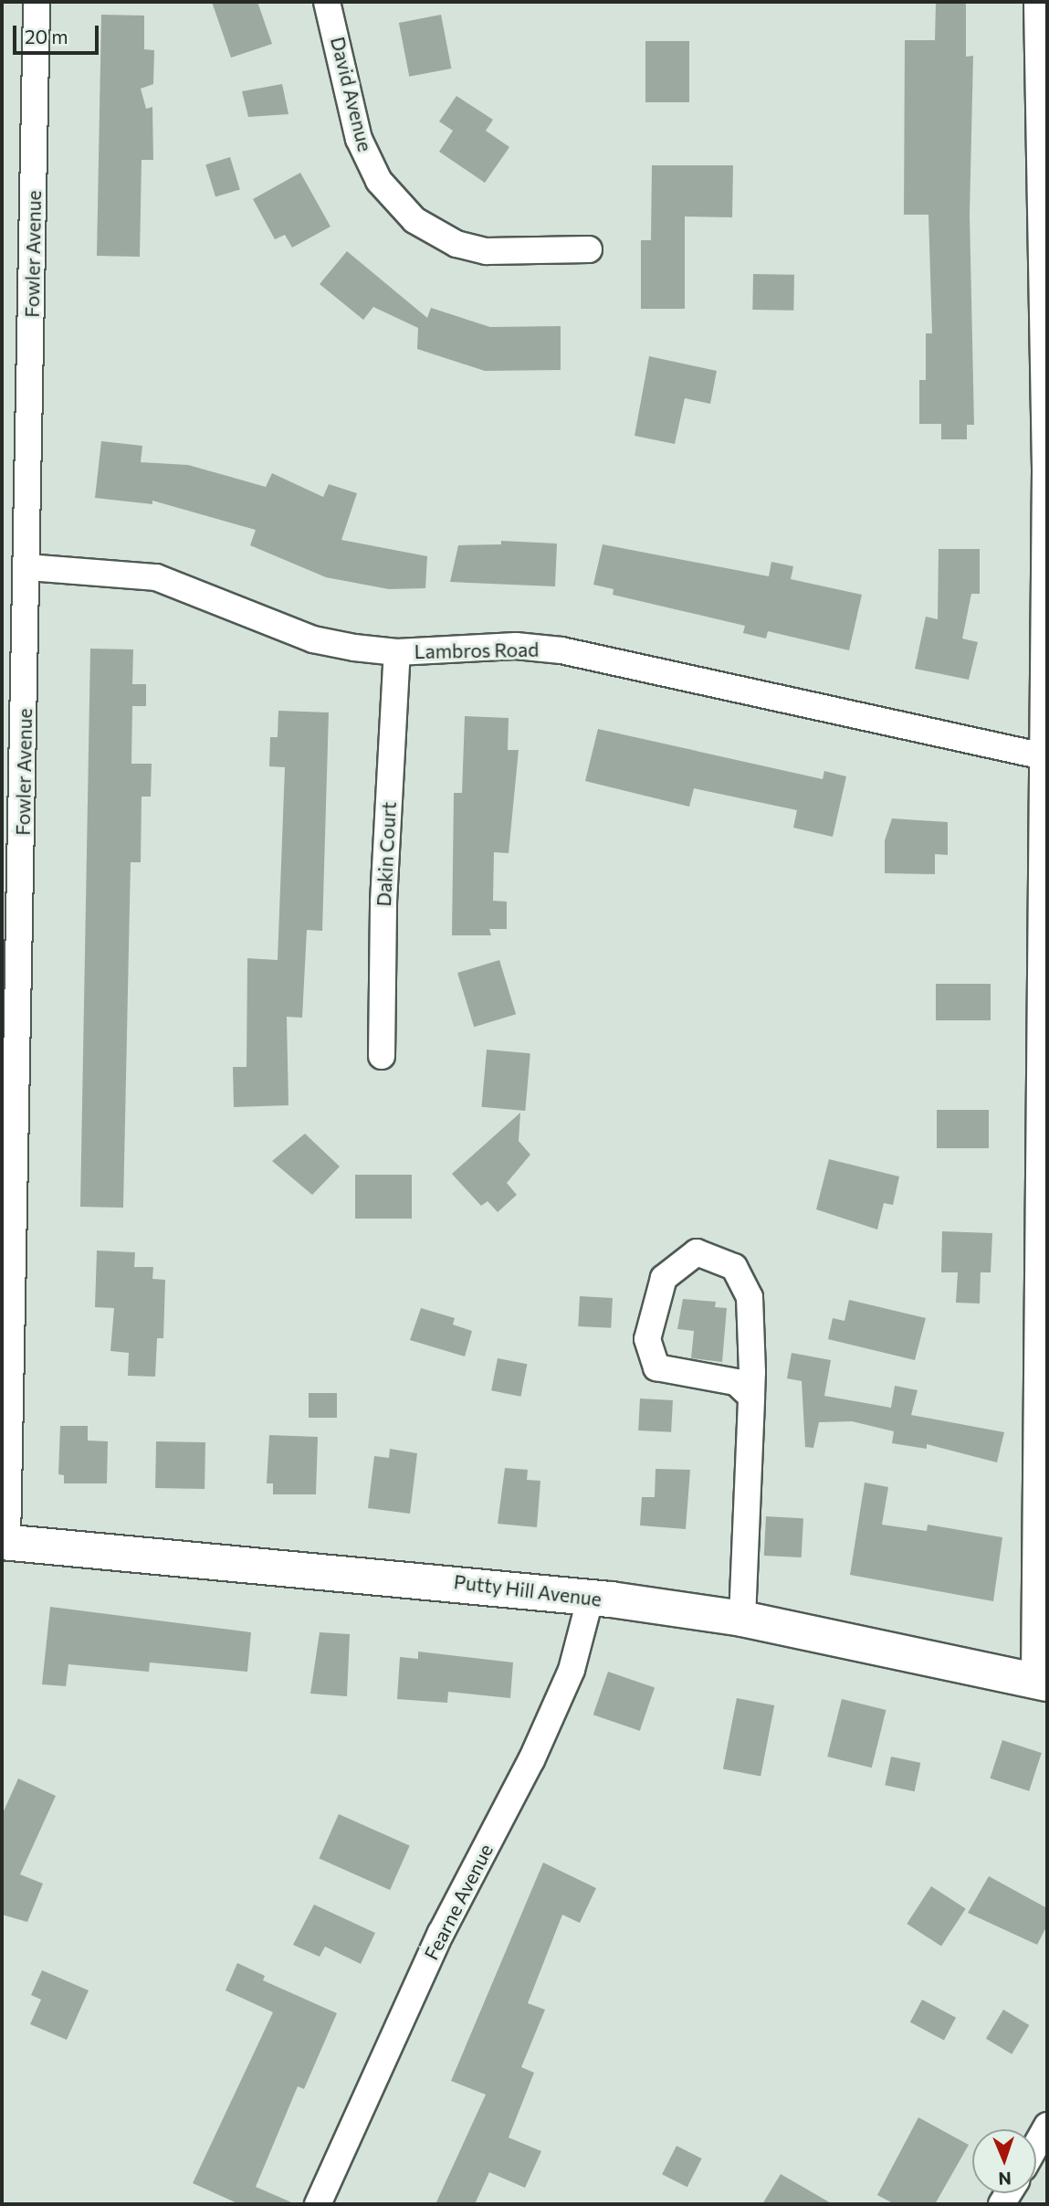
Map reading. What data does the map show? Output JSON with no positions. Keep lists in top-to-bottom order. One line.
{"streets":{"main road":["Putty Hill Avenue"],"street":["David Avenue","Fowler Avenue","Lambros Road","Dakin Court","Fearne Avenue"]},"crossings":[["Fowler Avenue","Lambros Road"],["Fowler Avenue","Putty Hill Avenue"],["Lambros Road","Dakin Court"],["Putty Hill Avenue","Fearne Avenue"]],"scale_bar":"20 m","north":"bottom"}
